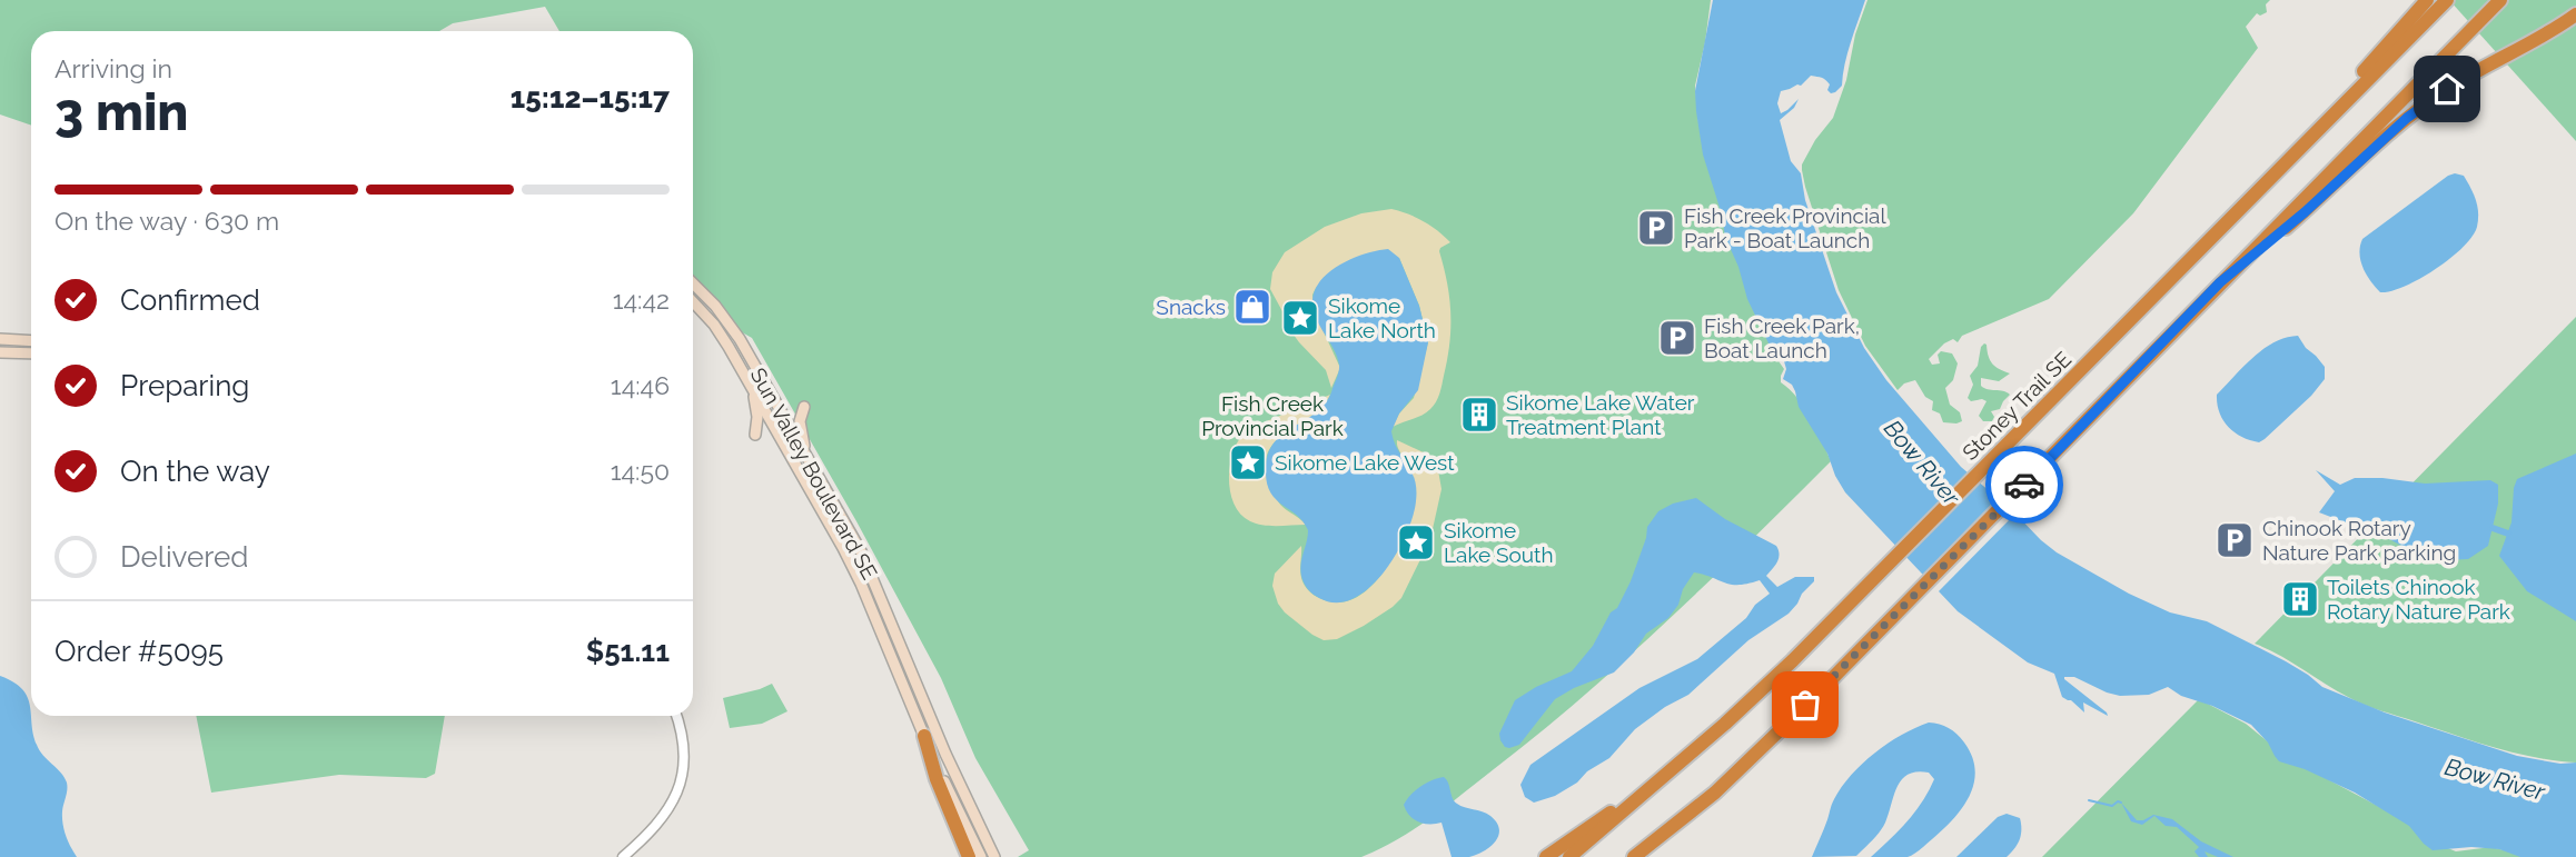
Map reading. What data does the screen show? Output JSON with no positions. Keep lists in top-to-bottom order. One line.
{"streets":{"highway":["Stoney Trail SE"],"main road":["Sun Valley Boulevard SE"]},"water":["Bow River"],"parks":["Fish Creek Provincial Park"],"places":{"parking":["Fish Creek Provincial Park - Boat Launch","Fish Creek Park, Boat Launch","Chinook Rotary Nature Park parking"],"shop":["Snacks"],"place":["Sikome Lake North","Sikome Lake West","Sikome Lake South"],"building":["Sikome Lake Water Treatment Plant","Toilets Chinook Rotary Nature Park"]},"page":{"heading":["3 min","Arriving in","15:12–15:17"],"panel":["Order #5095","$51.11"],"bar":"On the way · 630 m","list":[["Confirmed","14:42"],["Preparing","14:46"],["On the way","14:50"],"Delivered"]}}
